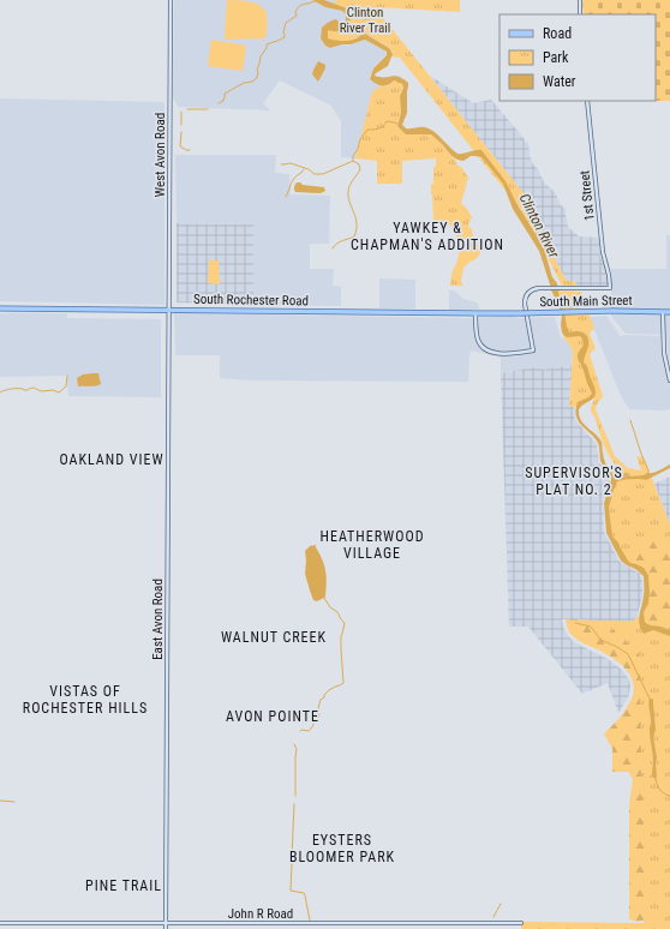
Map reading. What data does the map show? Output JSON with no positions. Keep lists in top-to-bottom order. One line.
{"streets":{"main road":["West Avon Road","1st Street","South Rochester Road","South Main Street","East Avon Road","John R Road"]},"crossings":[["West Avon Road","South Rochester Road"],["West Avon Road","East Avon Road"],["1st Street","South Rochester Road"],["South Rochester Road","South Main Street"],["South Rochester Road","East Avon Road"],["East Avon Road","John R Road"]],"districts":["YAWKEY & CHAPMAN'S ADDITION","OAKLAND VIEW","SUPERVISOR'S PLAT NO. 2","HEATHERWOOD VILLAGE","WALNUT CREEK","VISTAS OF ROCHESTER HILLS","AVON POINTE","EYSTERS BLOOMER PARK","PINE TRAIL"],"water":["Clinton River"],"parks":["Clinton River Trail"],"legend":["Road","Park","Water"]}
